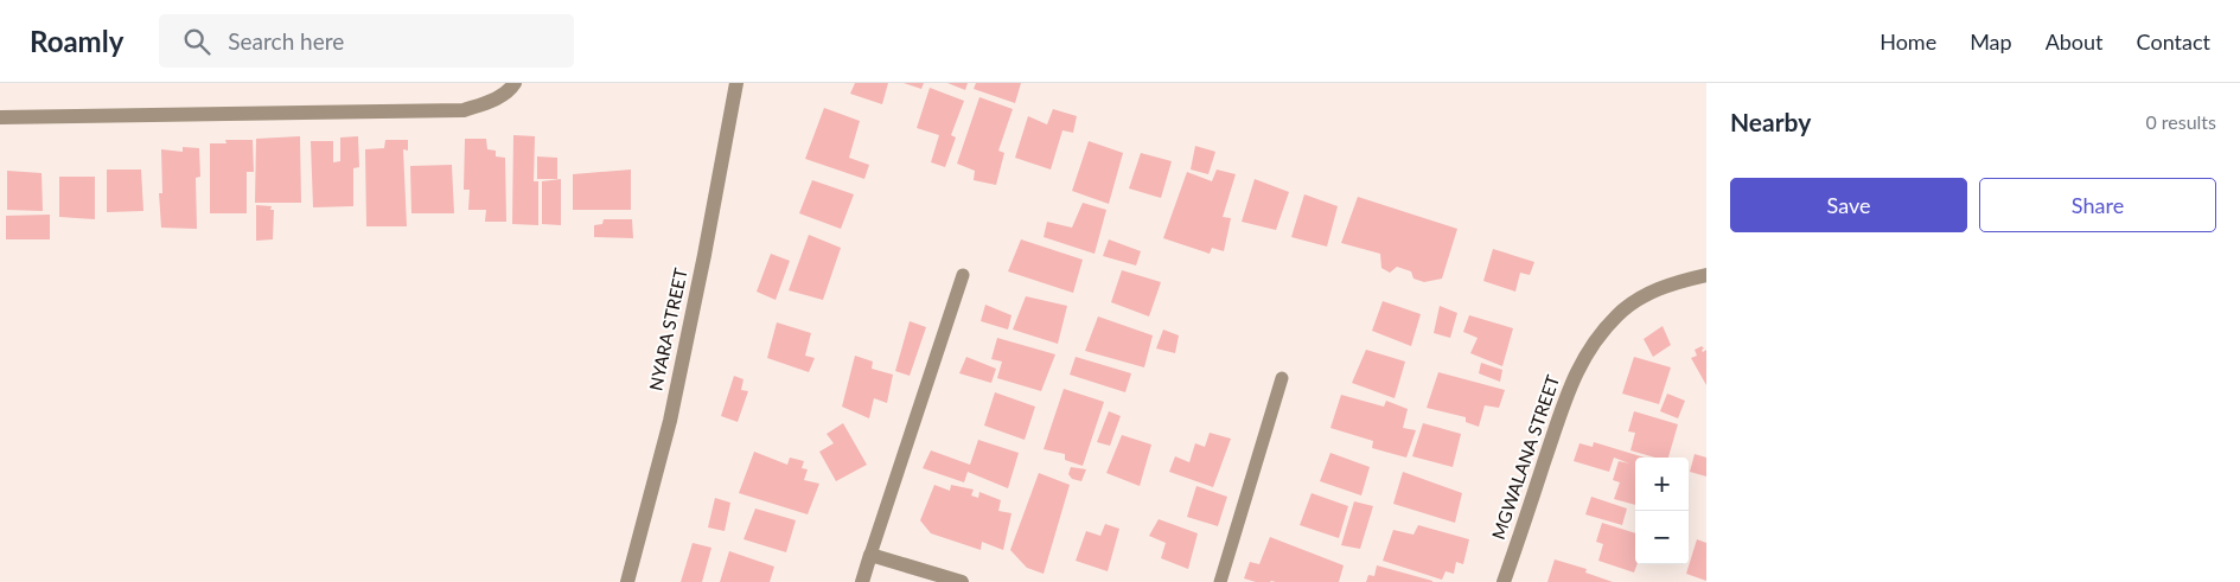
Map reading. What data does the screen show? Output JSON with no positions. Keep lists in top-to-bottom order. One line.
{"streets":{"street":["NYARA STREET","MGWALANA STREET"]},"page":{"header":"Roamly","search":"Search here","nav":["Home","Map","About","Contact"],"heading":["Nearby","0 results"],"buttons":["Save","Share"],"map_buttons":["+","−"]}}
